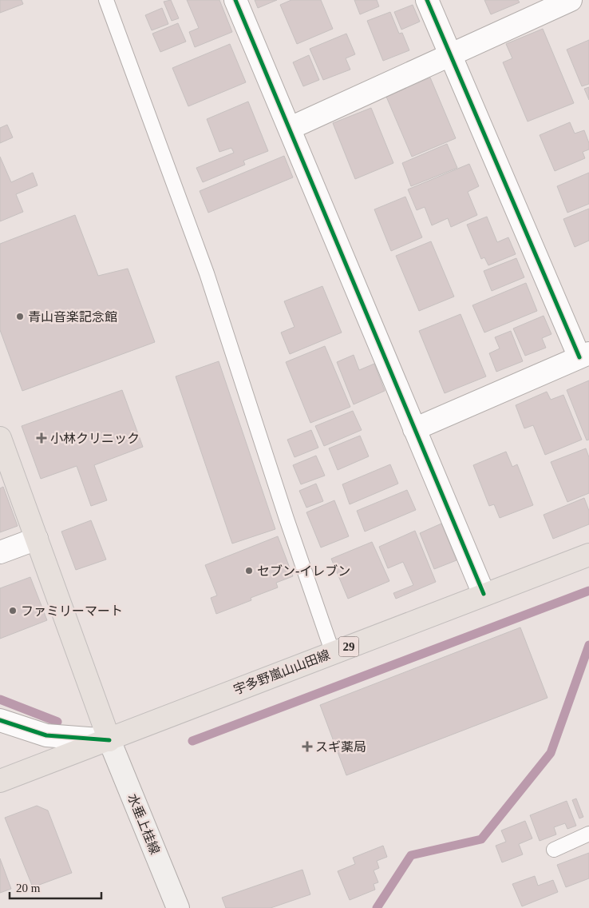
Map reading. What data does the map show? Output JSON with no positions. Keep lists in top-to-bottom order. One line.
{"streets":{"main road":["29","宇多野嵐山山田線","水垂上桂線"]},"crossings":[["宇多野嵐山山田線","水垂上桂線"]],"places":{"other":["青山音楽記念館","セブン-イレブン","ファミリーマート"],"health":["小林クリニック","スギ薬局"]},"scale_bar":"20 m"}
